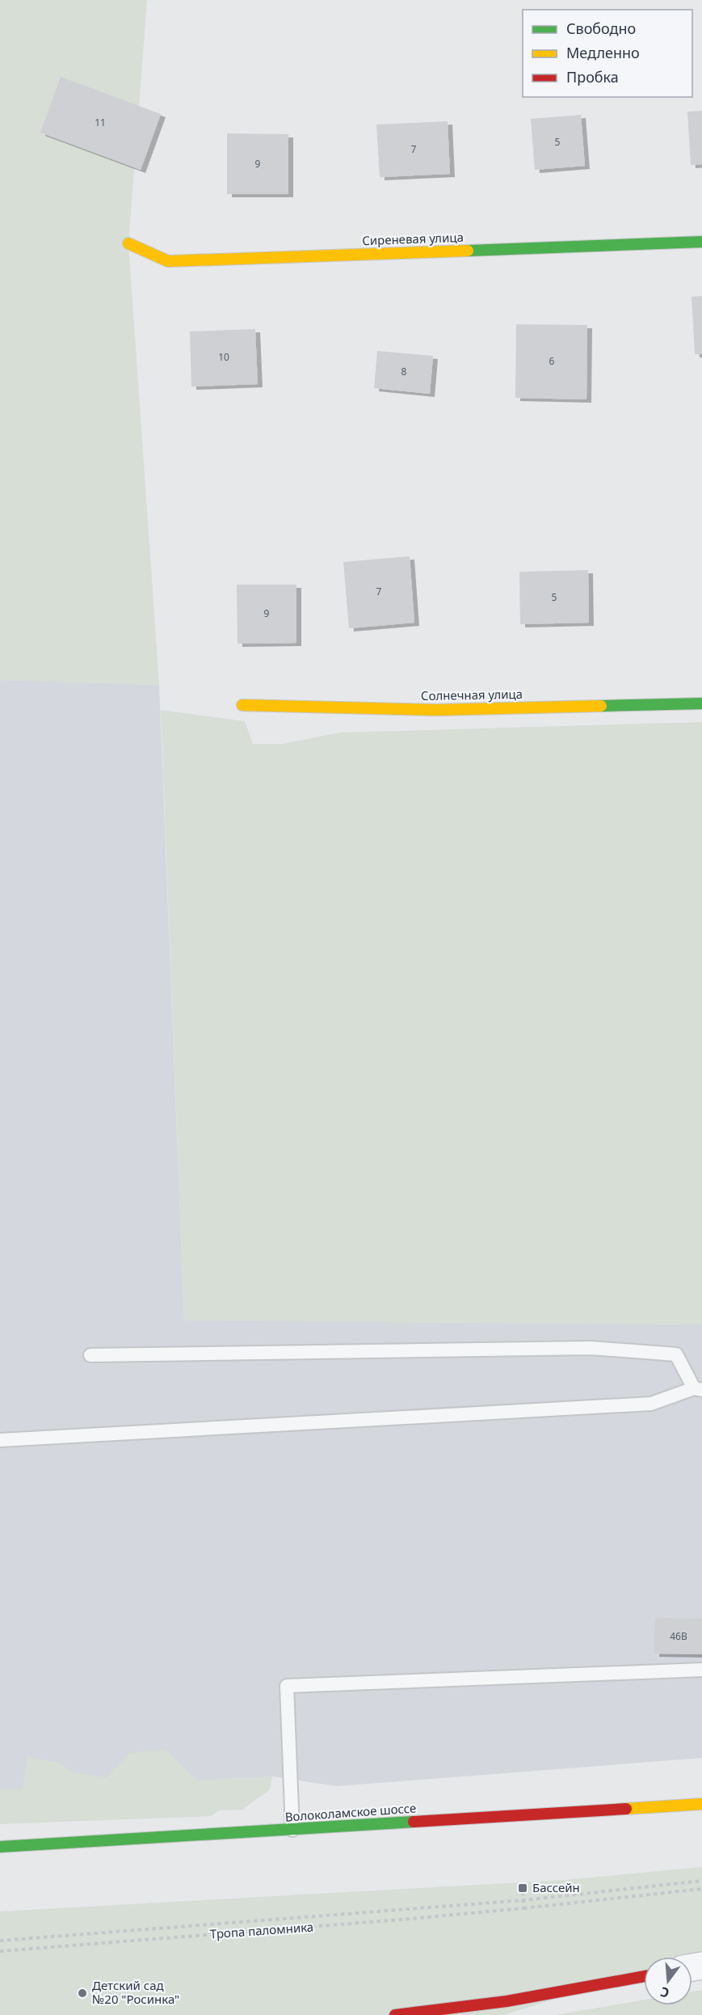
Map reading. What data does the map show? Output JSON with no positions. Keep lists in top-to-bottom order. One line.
{"streets":{"street":["Сиреневая улица","Солнечная улица","Волоколамское шоссе"],"path":["Тропа паломника"]},"places":{"transit":["Бассейн"],"other":["Детский сад №20 \"Росинка\""]},"house_numbers":["11","5","7","9","10","6","8","7","5","9","46В"],"legend":["Свободно","Медленно","Пробка"],"north":"bottom"}
